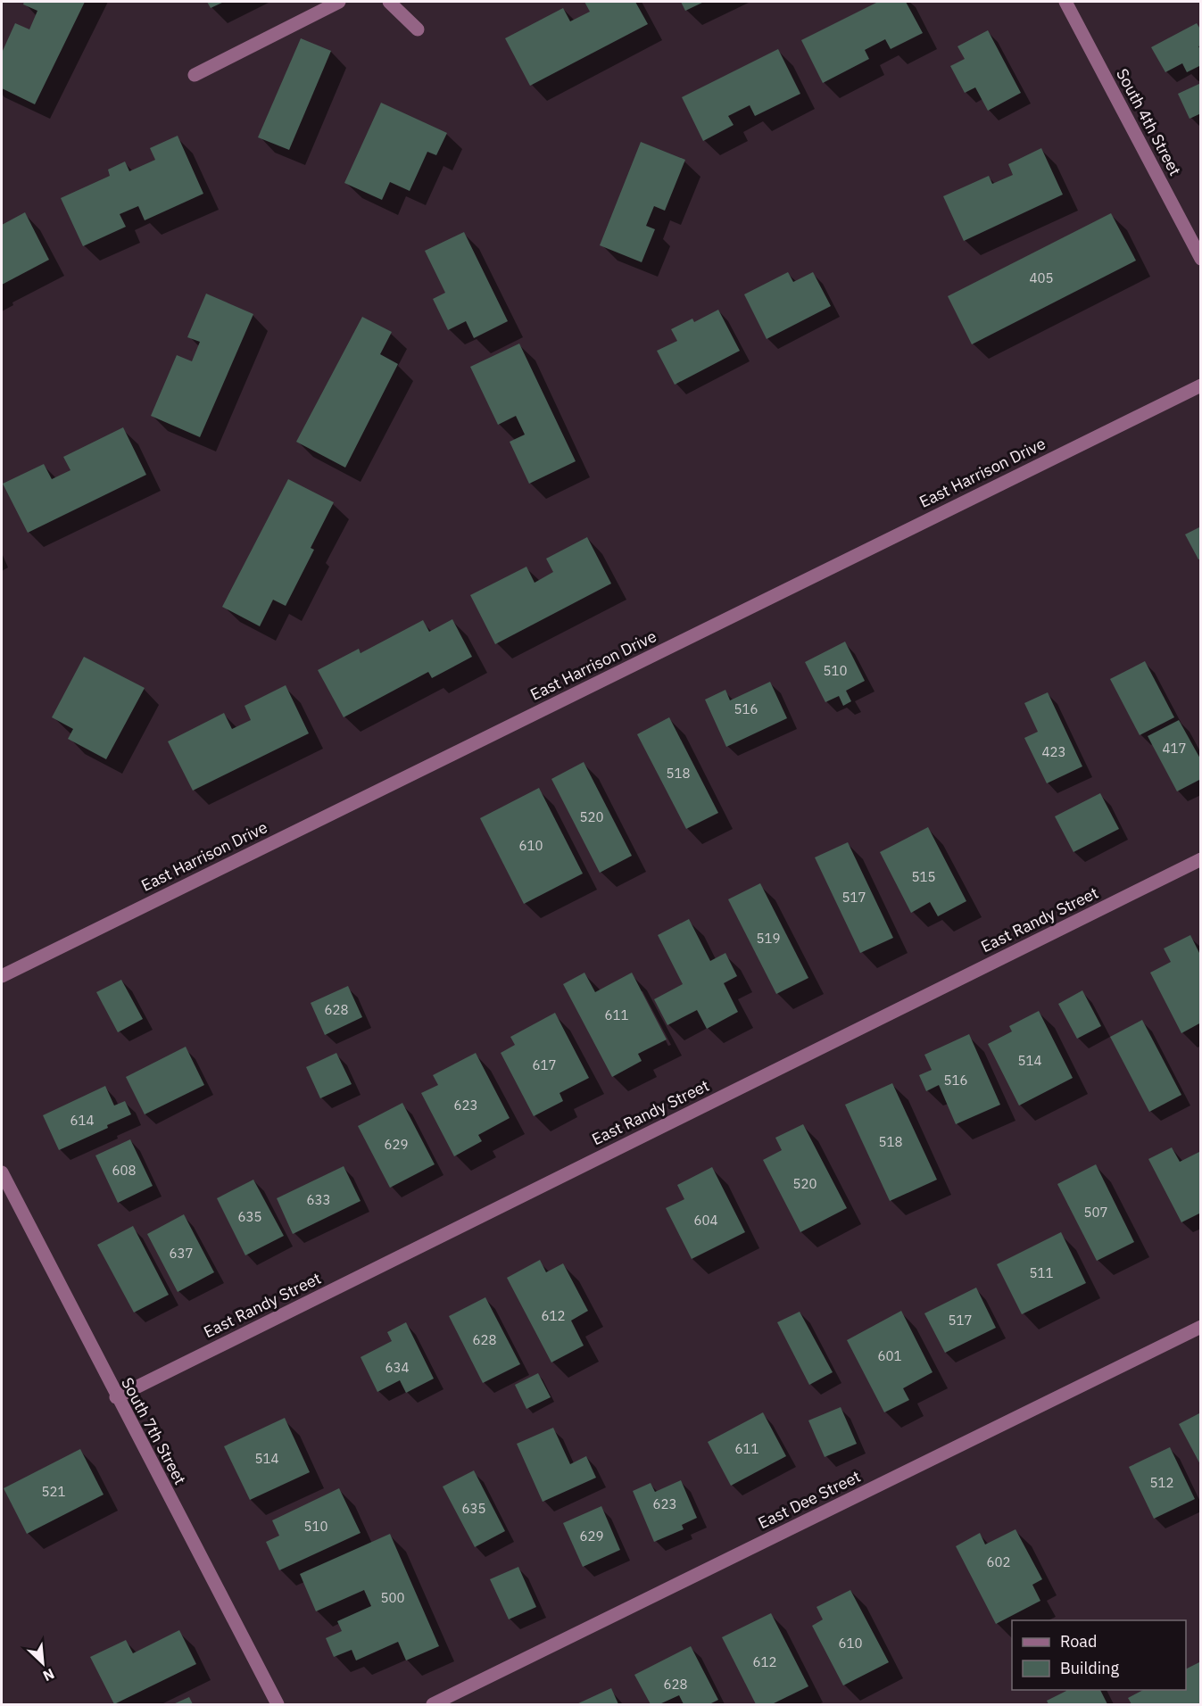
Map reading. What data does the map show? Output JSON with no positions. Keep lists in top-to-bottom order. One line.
{"streets":{"street":["South 4th Street","East Harrison Drive","East Randy Street","South 7th Street","East Dee Street"]},"crossings":[["East Randy Street","South 7th Street"]],"house_numbers":["405","510","516","417","423","518","520","610","515","517","519","628","611","514","617","516","623","614","518","629","608","520","633","507","635","604","637","511","612","517","628","601","634","611","514","512","521","623","635","510","629","602","500","610","612","628"],"legend":["Road","Building"],"north":"bottom right"}
